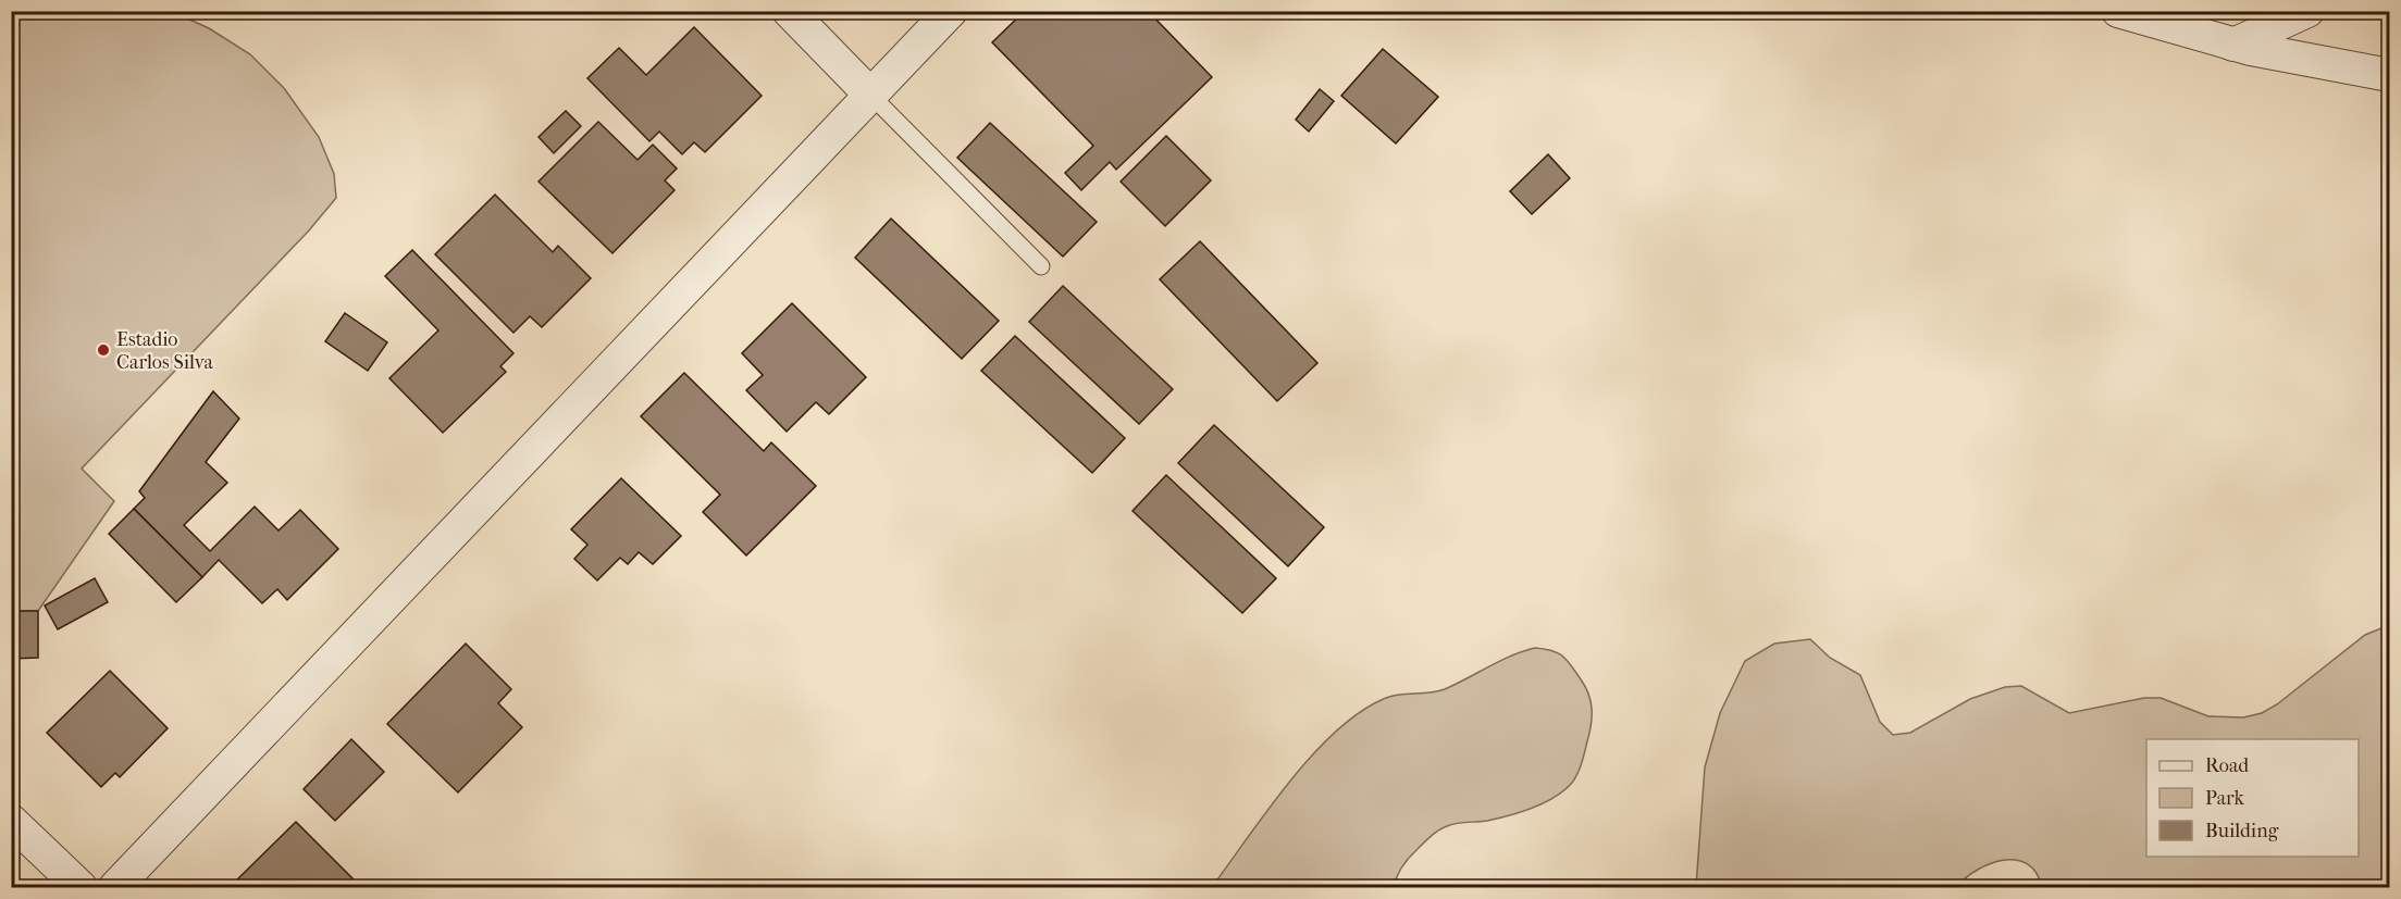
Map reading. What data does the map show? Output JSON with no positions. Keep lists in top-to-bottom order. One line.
{"places":["Estadio Carlos Silva"],"legend":["Road","Park","Building"]}
